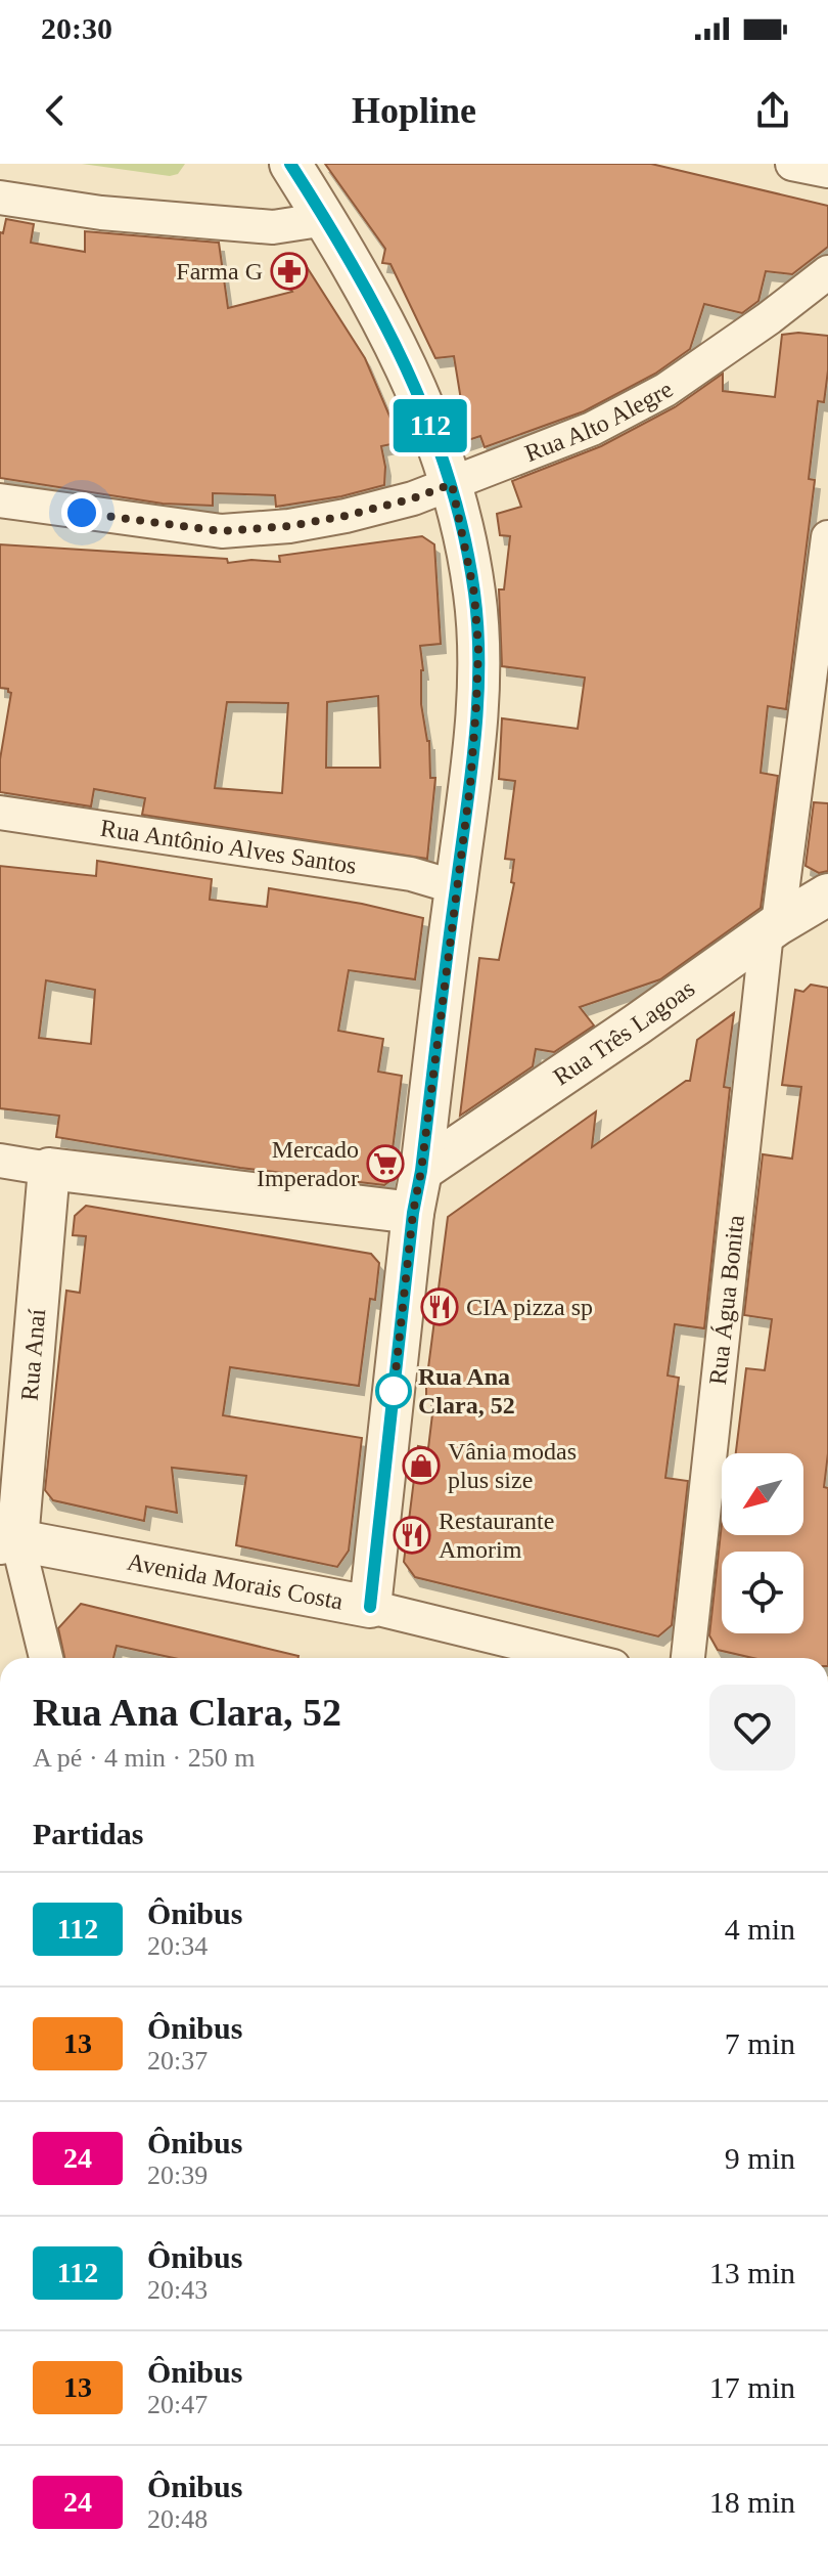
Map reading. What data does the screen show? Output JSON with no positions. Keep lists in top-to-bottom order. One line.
{"streets":{"street":["Rua Alto Alegre","Rua Antônio Alves Santos","Rua Três Lagoas","Rua Água Bonita","Rua Anaí","Avenida Morais Costa"]},"crossings":[["Rua Três Lagoas","Rua Água Bonita"],["Rua Anaí","Avenida Morais Costa"]],"places":{"pharmacy":["Farma G"],"supermarket":["Mercado Imperador"],"restaurant":["CIA pizza sp","Restaurante Amorim"],"other":["Rua Ana Clara, 52"],"shop":["Vânia modas plus size"]},"lines":["bus line 112"],"north":"bottom left","page":{"status":"20:30","header":"Hopline","on_map":"112","heading":[["Rua Ana Clara, 52","A pé · 4 min · 250 m"],"Partidas"],"list":[{"mark":"112","name":"Ônibus","note":"20:34","value":"4 min"},{"mark":"13","name":"Ônibus","note":"20:37","value":"7 min"},{"mark":"24","name":"Ônibus","note":"20:39","value":"9 min"},{"mark":"112","name":"Ônibus","note":"20:43","value":"13 min"},{"mark":"13","name":"Ônibus","note":"20:47","value":"17 min"},{"mark":"24","name":"Ônibus","note":"20:48","value":"18 min"}]}}
